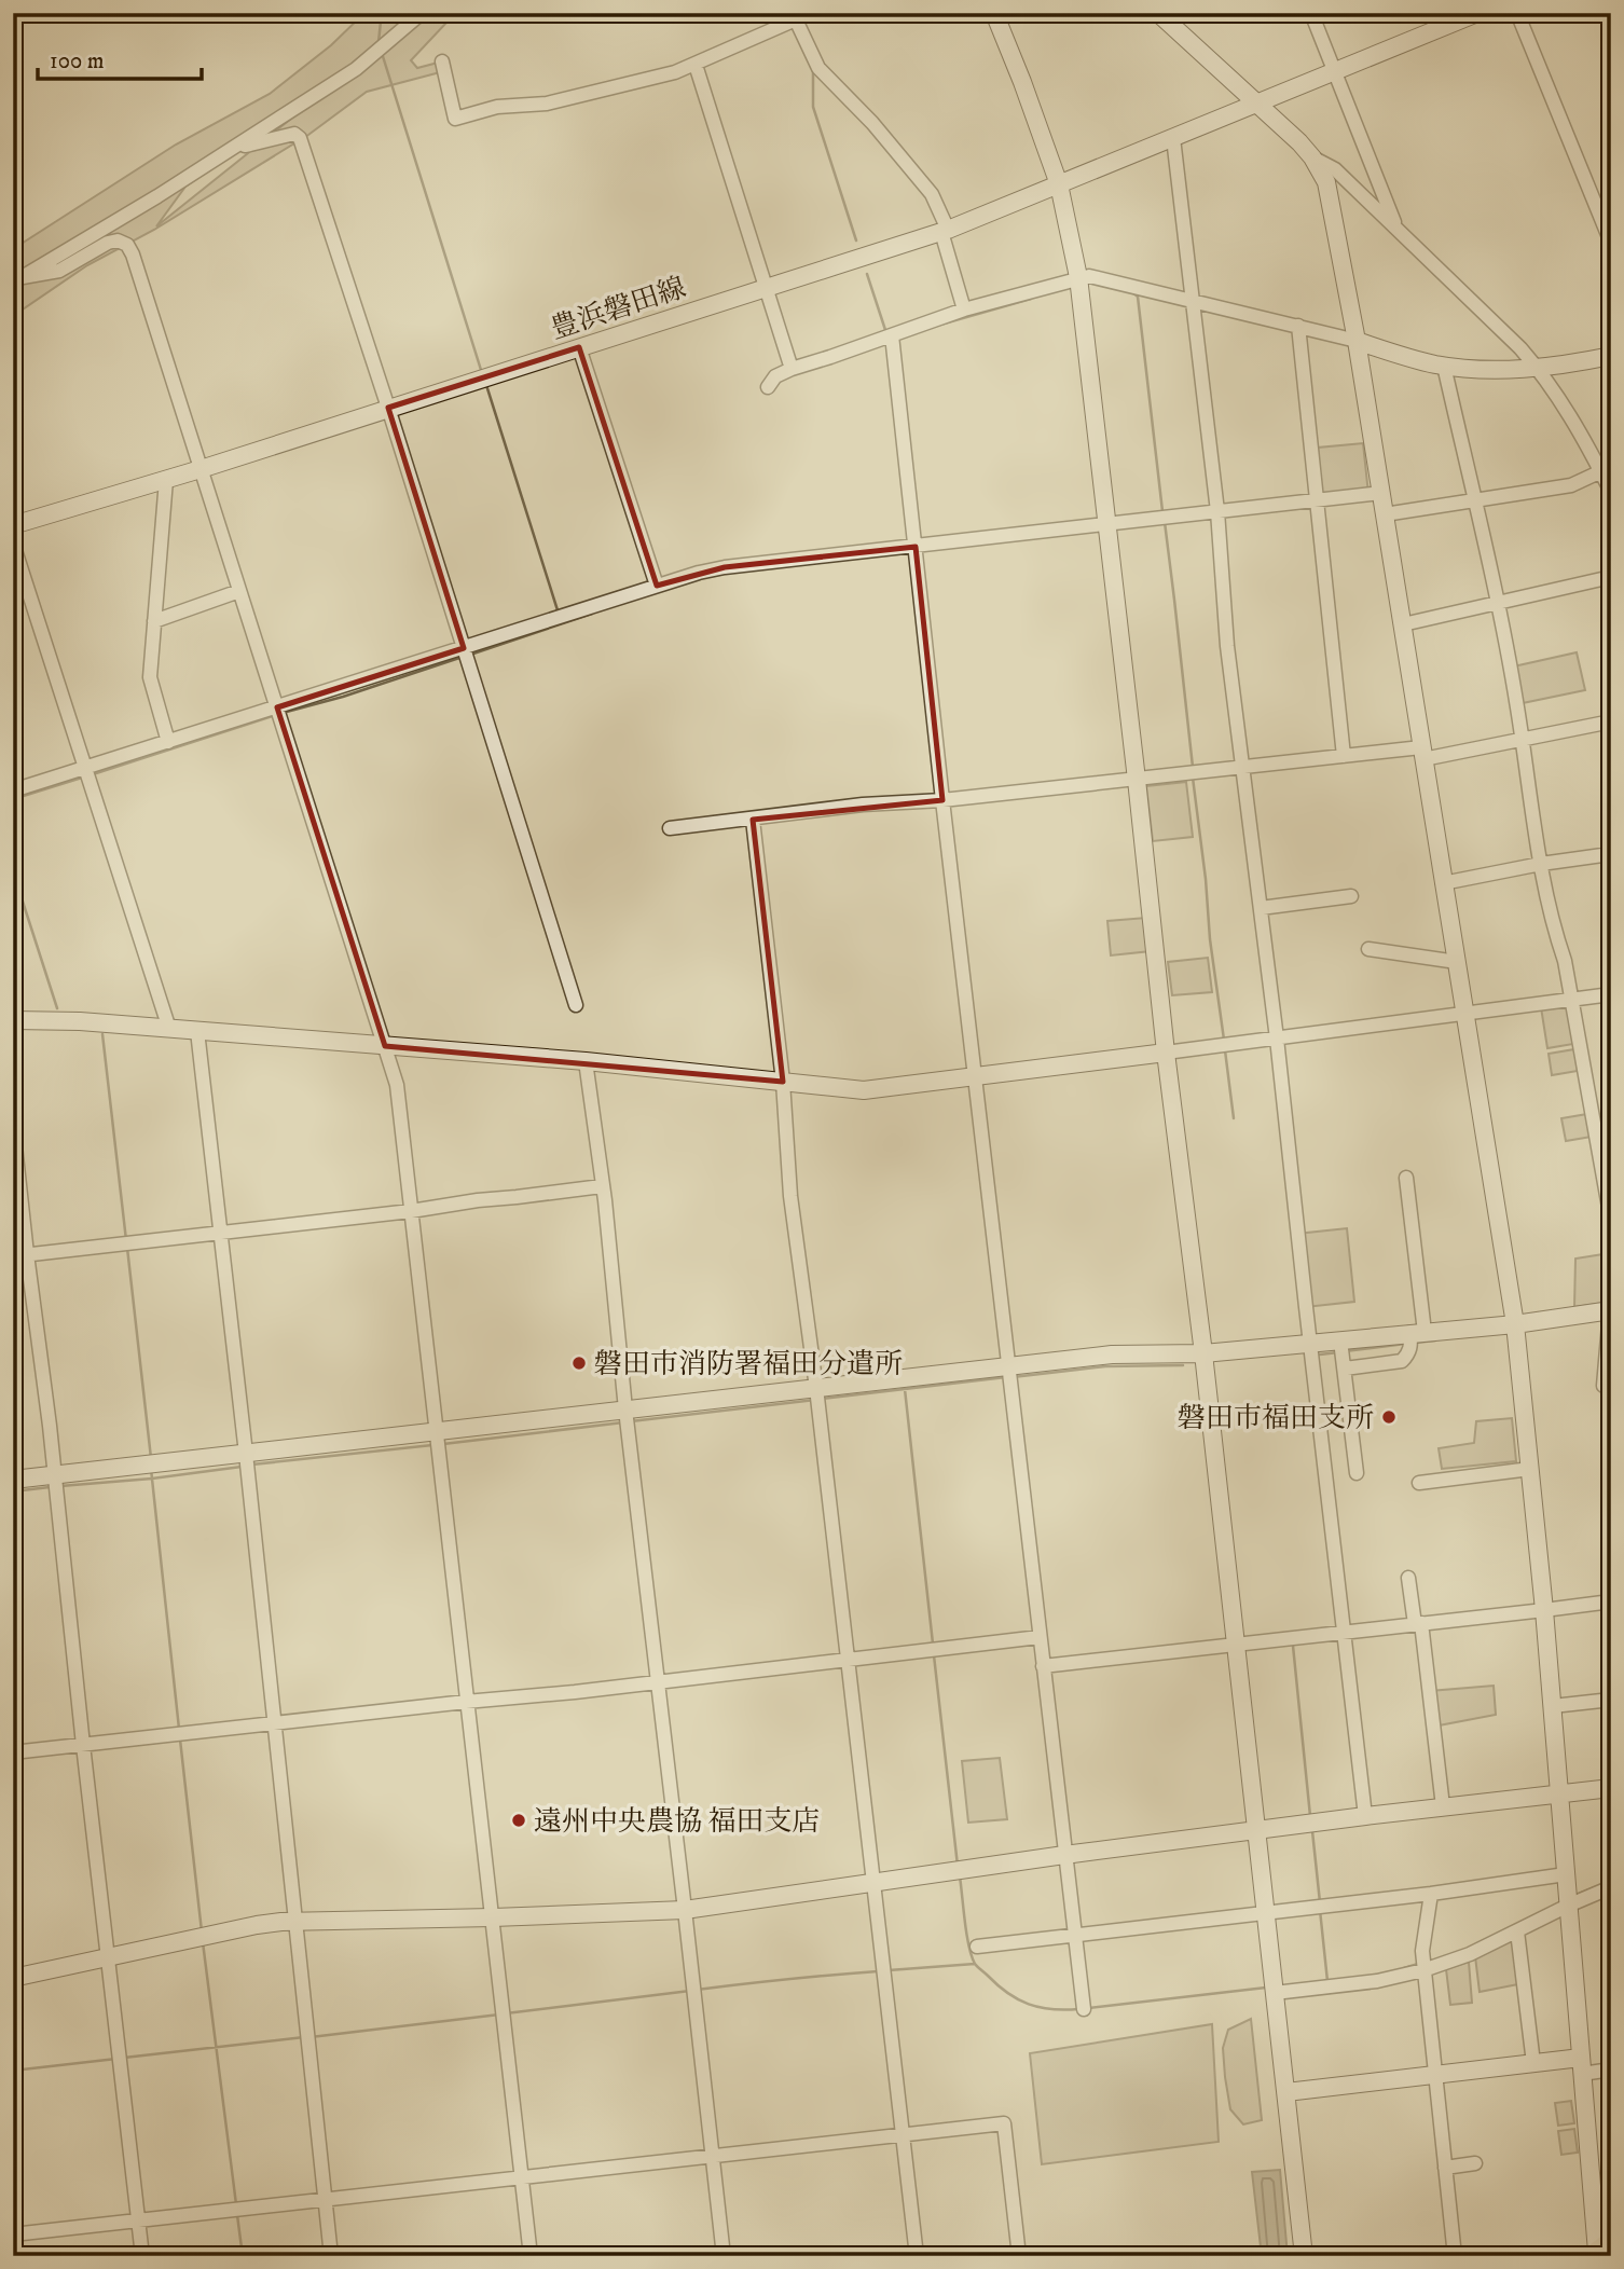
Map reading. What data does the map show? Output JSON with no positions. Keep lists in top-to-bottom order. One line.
{"streets":{"street":["豊浜磐田線"]},"places":["磐田市消防署福田分遣所","磐田市福田支所","遠州中央農協 福田支店"],"scale_bar":"100 m"}
